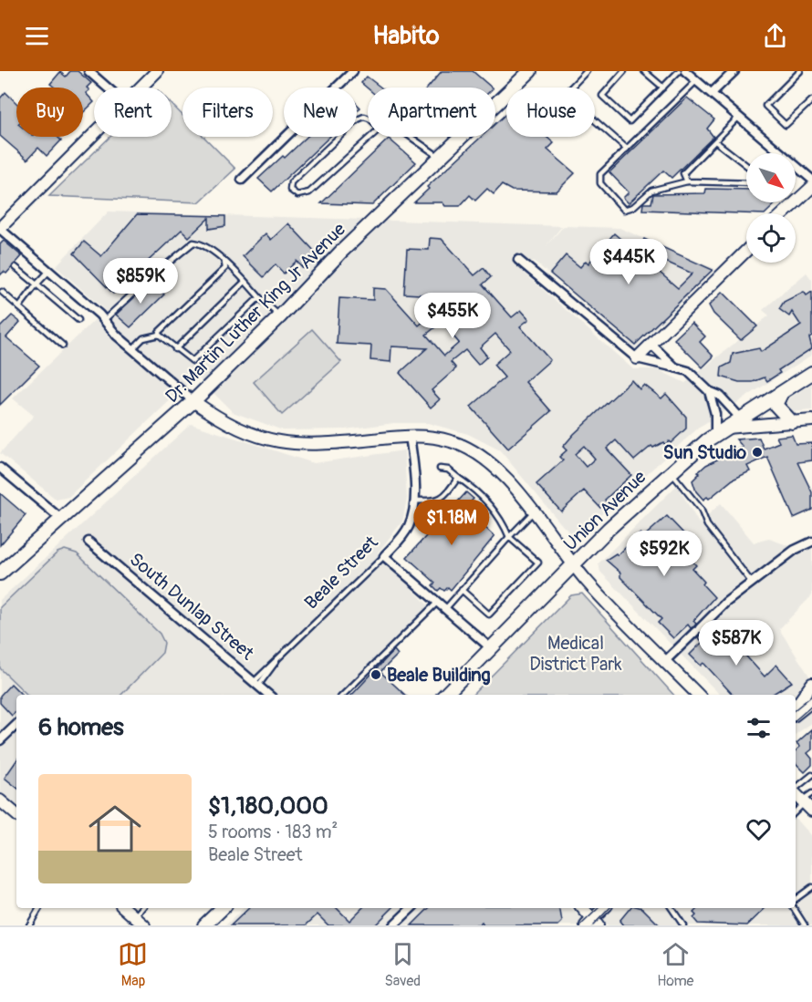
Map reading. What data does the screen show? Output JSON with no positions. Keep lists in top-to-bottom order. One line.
{"streets":{"main road":["Dr. Martin Luther King Jr Avenue","Union Avenue"],"street":["Beale Street","South Dunlap Street"]},"crossings":[["Beale Street","South Dunlap Street"]],"parks":["Medical District Park"],"places":["Sun Studio","Beale Building"],"north":"bottom right","page":{"header":"Habito","chip":["Buy","Rent","Filters","New","Apartment","House"],"price":["$445K","$859K","$455K","$1.18M","$592K","$587K"],"heading":"6 homes","list":[{"name":"$1,180,000","note":"5 rooms · 183 m² · Beale Street"}],"tabs":["Map","Saved","Home"]}}
